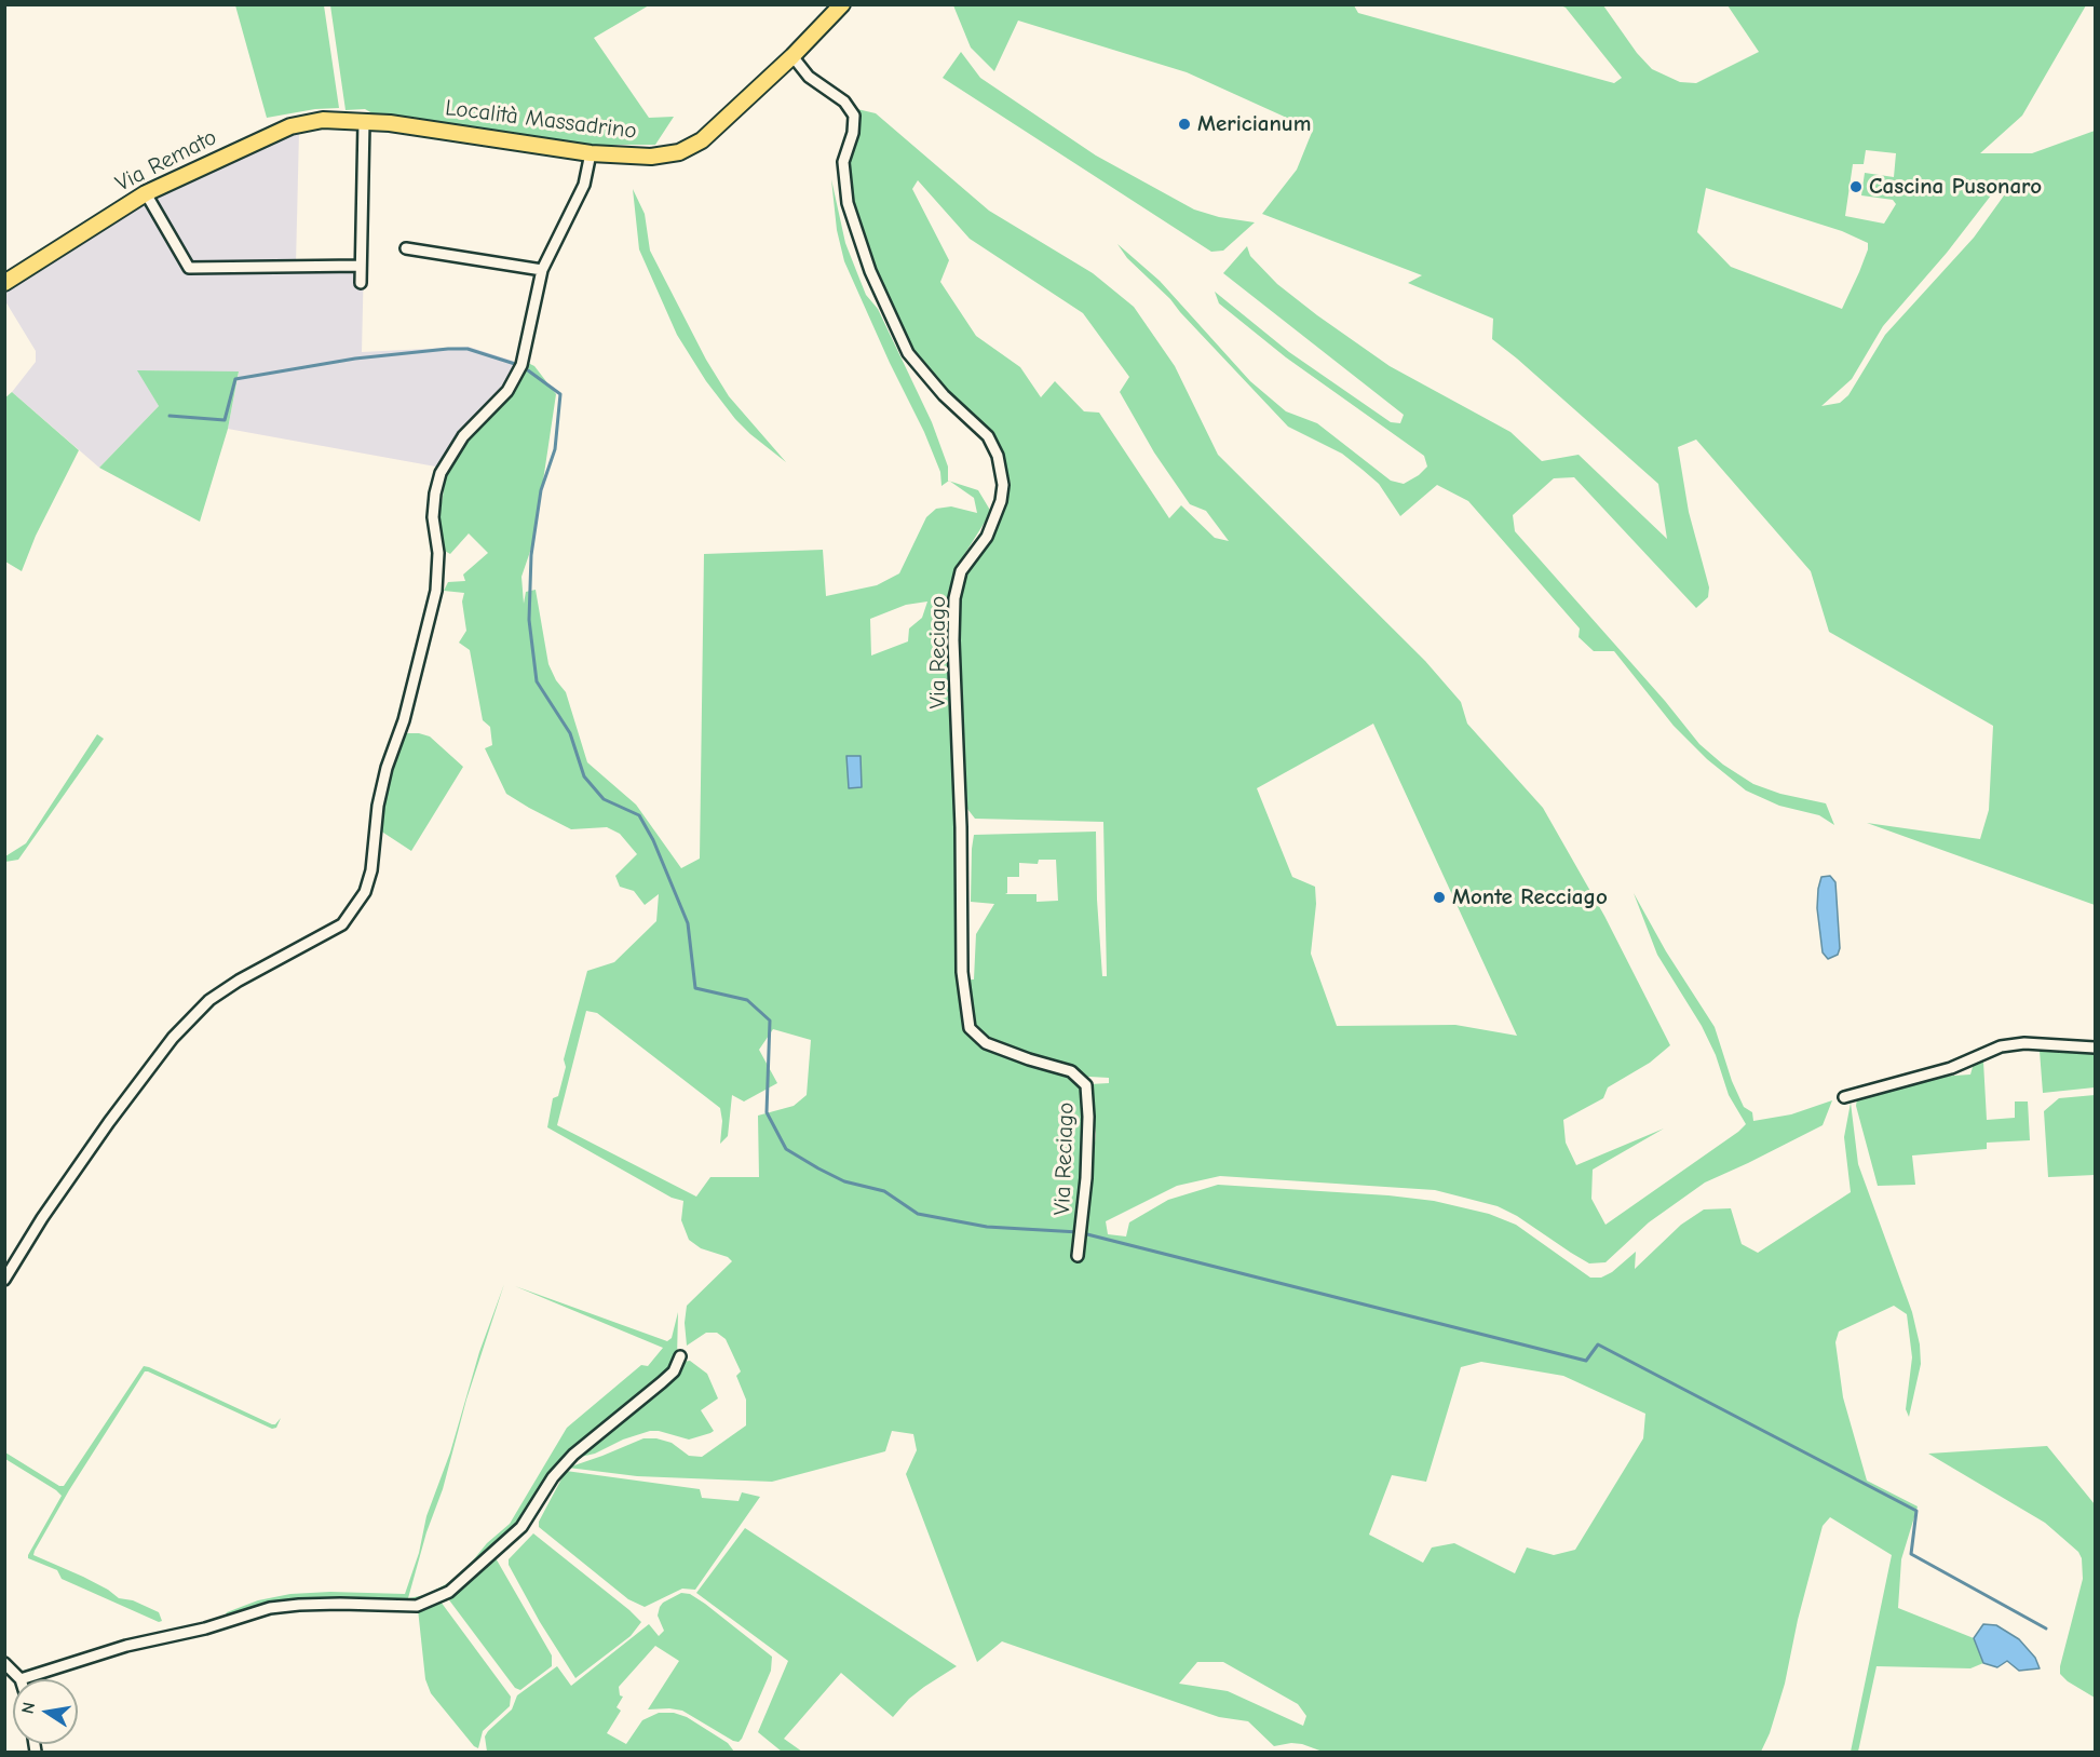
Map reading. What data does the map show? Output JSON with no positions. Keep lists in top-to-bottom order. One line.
{"streets":{"main road":["Località Massadrino","Via Remato"],"street":["Via Reciago"]},"crossings":[["Località Massadrino","Via Remato"],["Località Massadrino","Via Reciago"]],"places":["Mericianum","Cascina Pusonaro","Monte Recciago"],"north":"left"}
